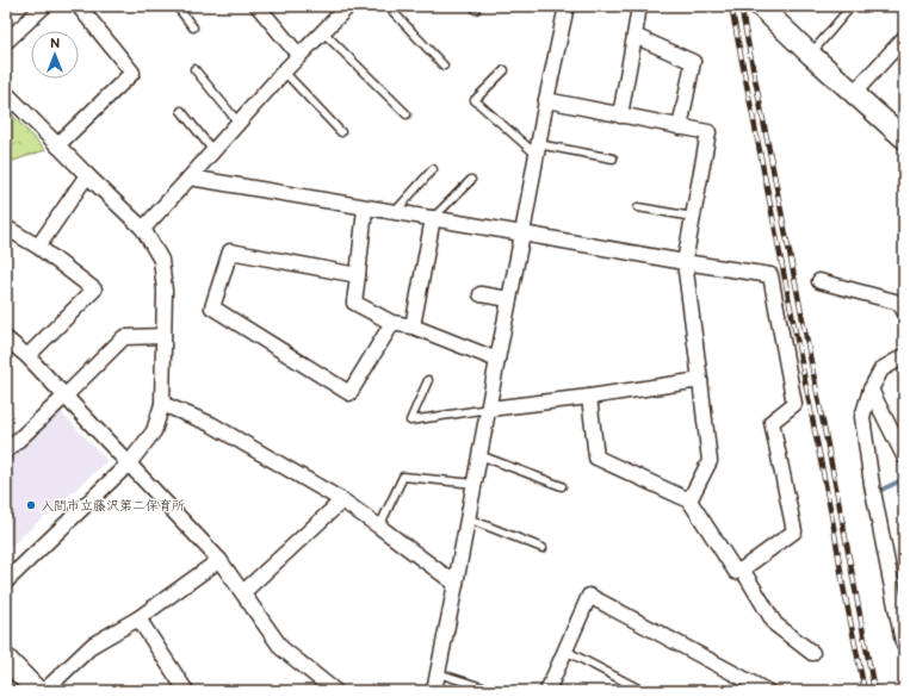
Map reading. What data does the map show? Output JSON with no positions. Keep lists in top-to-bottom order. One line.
{"places":["入間市立藤沢第二保育所"],"north":"top"}
